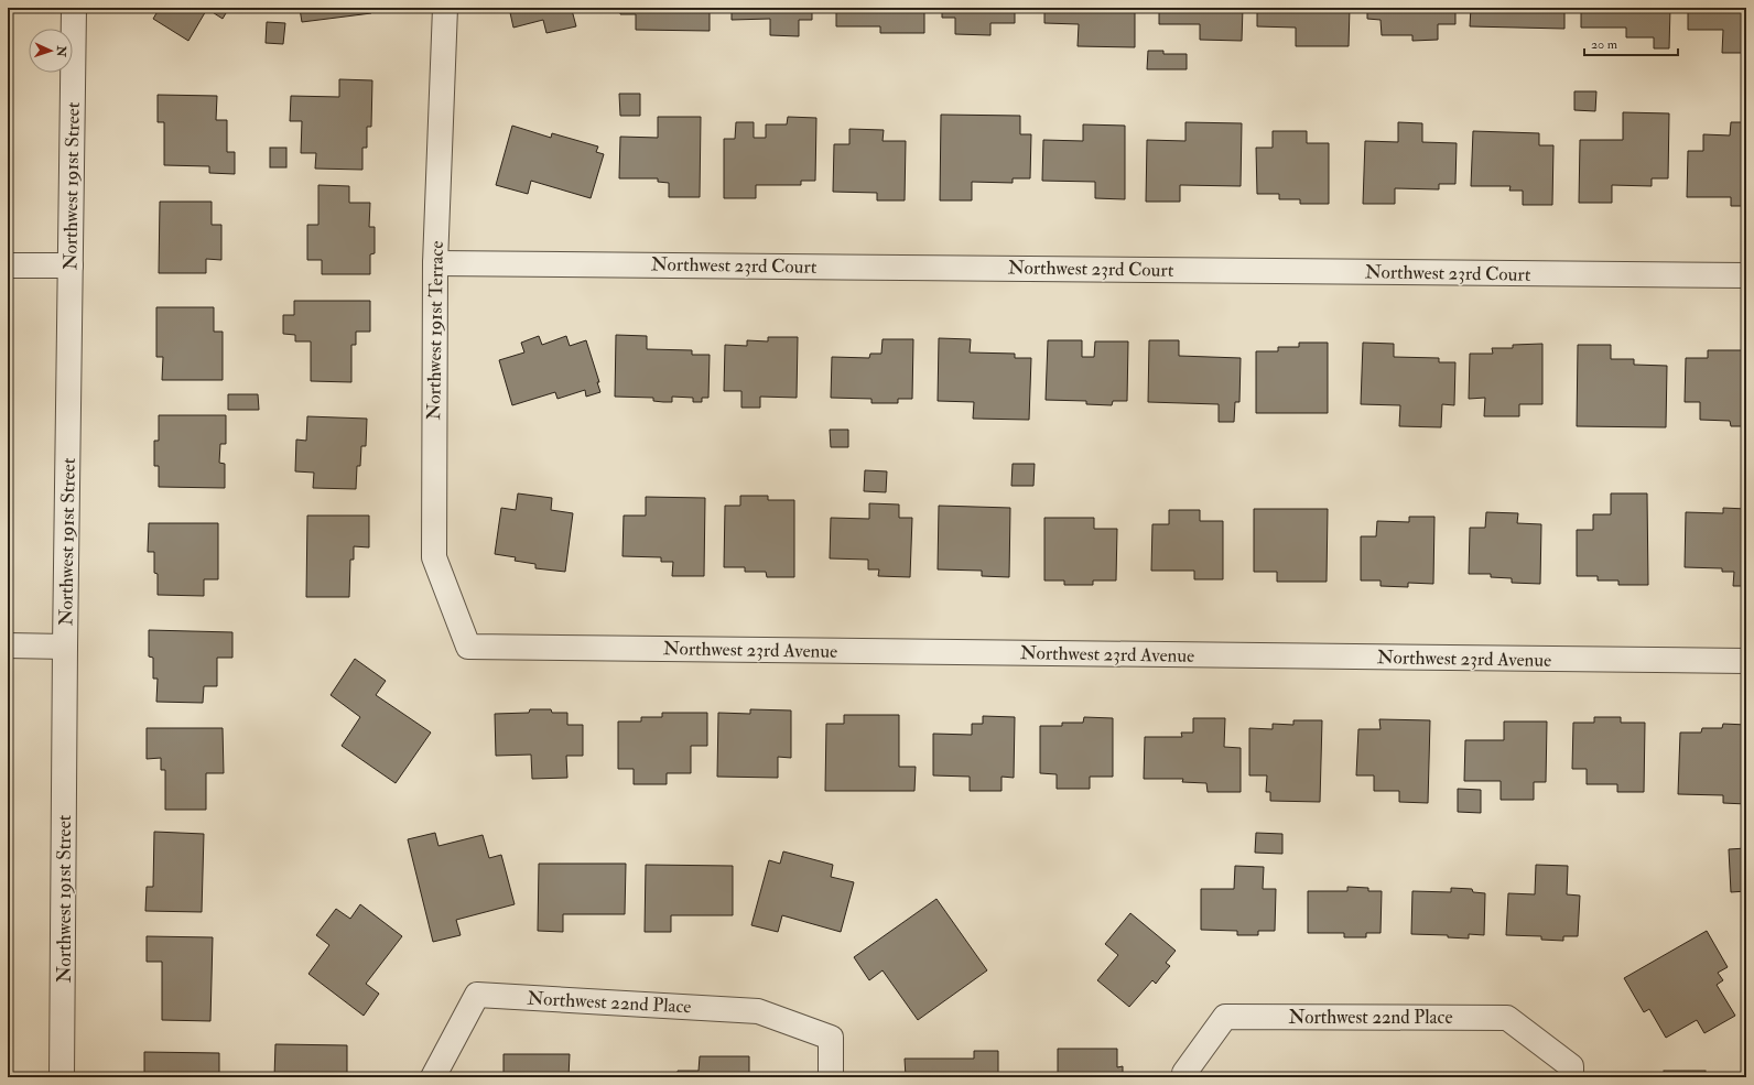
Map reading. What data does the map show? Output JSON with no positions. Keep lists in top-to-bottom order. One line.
{"streets":{"street":["Northwest 191st Street","Northwest 23rd Court","Northwest 191st Terrace","Northwest 23rd Avenue","Northwest 22nd Place"]},"crossings":[["Northwest 23rd Court","Northwest 191st Terrace"],["Northwest 191st Terrace","Northwest 23rd Avenue"]],"scale_bar":"20 m","north":"right"}
